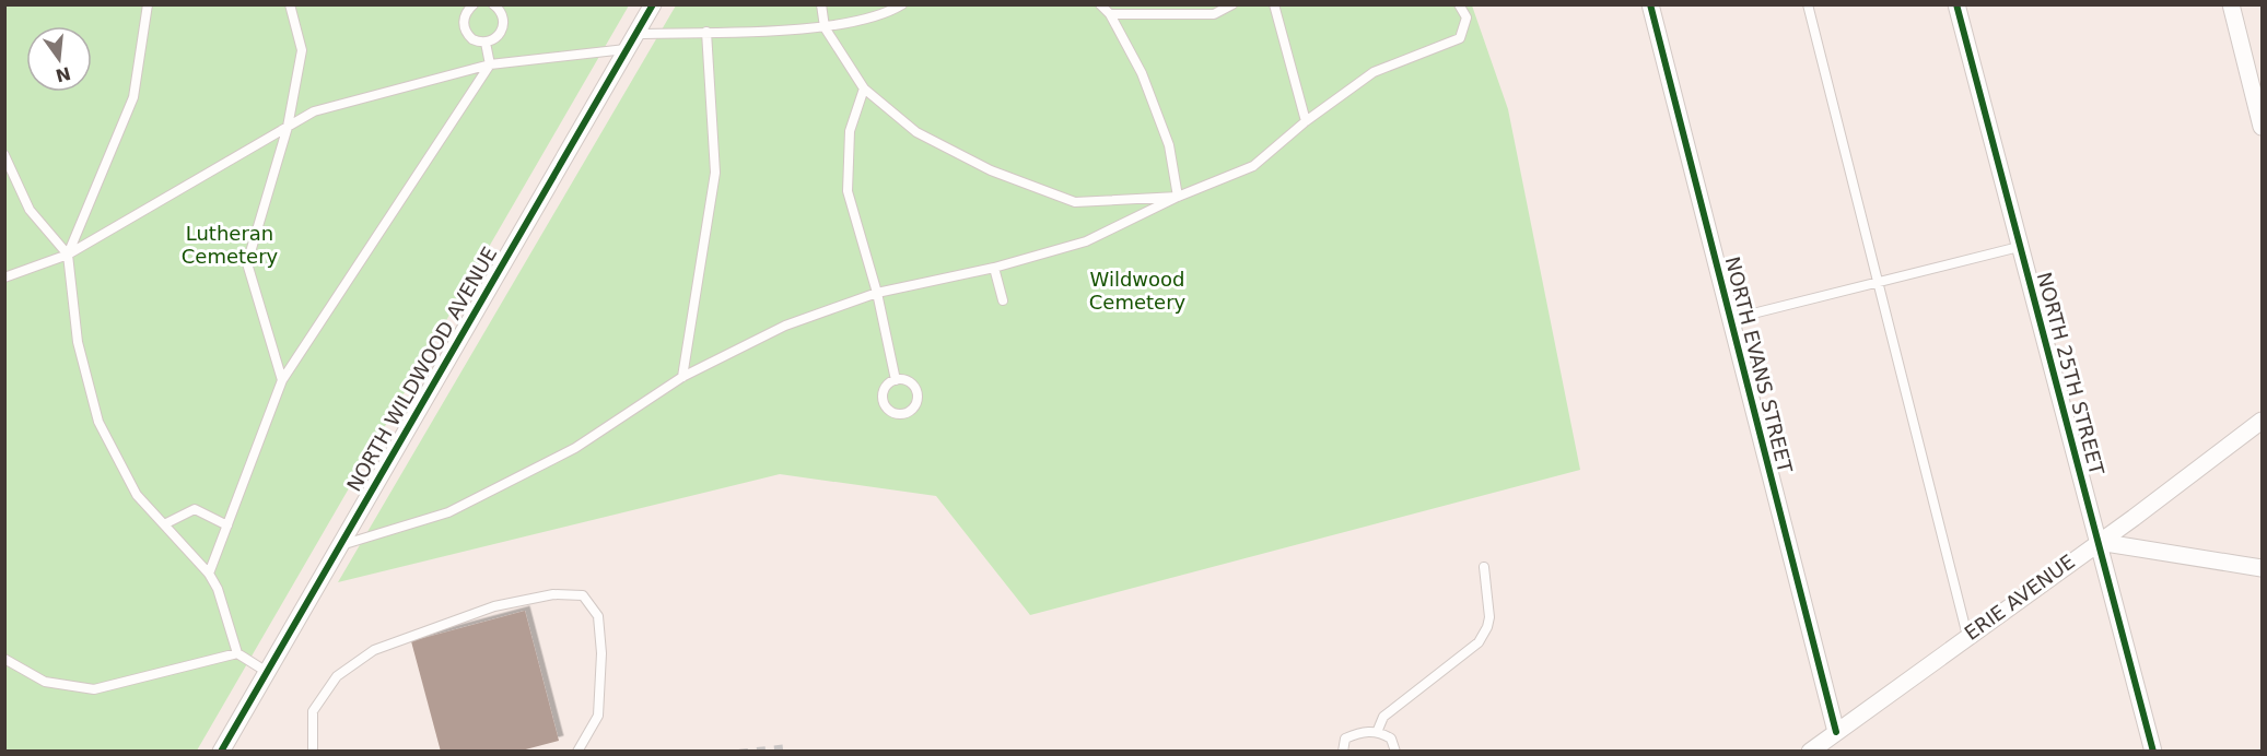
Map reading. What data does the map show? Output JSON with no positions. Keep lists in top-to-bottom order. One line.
{"streets":{"street":["NORTH EVANS STREET","NORTH WILDWOOD AVENUE","NORTH 25TH STREET","ERIE AVENUE"]},"crossings":[["NORTH EVANS STREET","ERIE AVENUE"],["NORTH 25TH STREET","ERIE AVENUE"]],"parks":["Lutheran Cemetery","Wildwood Cemetery"],"north":"bottom"}
